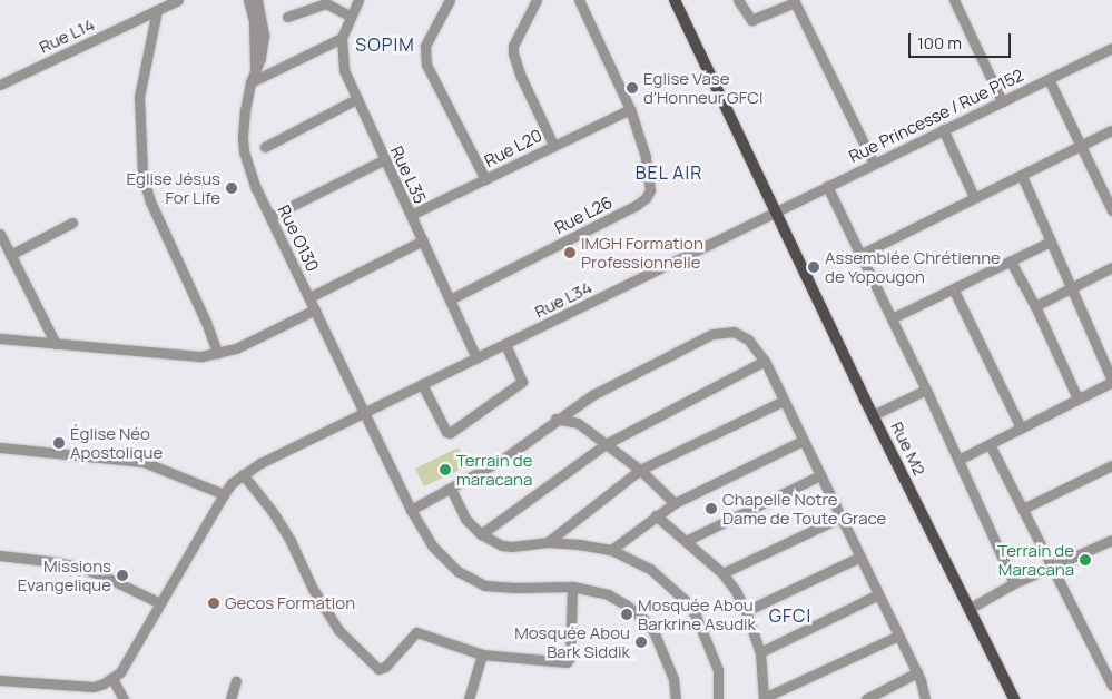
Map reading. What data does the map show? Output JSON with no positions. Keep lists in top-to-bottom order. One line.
{"streets":{"main road":["Rue M2"],"street":["Rue L14","Rue Princesse / Rue P152","Rue L20","Rue L35","Rue L26","Rue O130","Rue L34"]},"crossings":[["Rue Princesse / Rue P152","Rue L34"],["Rue Princesse / Rue P152","Rue M2"],["Rue L20","Rue L35"],["Rue L20","Rue L26"],["Rue L35","Rue L26"],["Rue L35","Rue L34"],["Rue O130","Rue L34"],["Rue L34","Rue M2"]],"districts":["SOPIM","BEL AIR","GFCI"],"places":["Eglise Vase d'Honneur GFCI","Eglise Jésus For Life","IMGH Formation Professionnelle","Assemblée Chrétienne de Yopougon","Église Néo Apostolique","Terrain de maracana","Chapelle Notre Dame de Toute Grace","Terrain de Maracana","Missions Evangelique","Gecos Formation","Mosquée Abou Barkrine Asudik","Mosquée Abou Bark Siddik"],"scale_bar":"100 m"}
